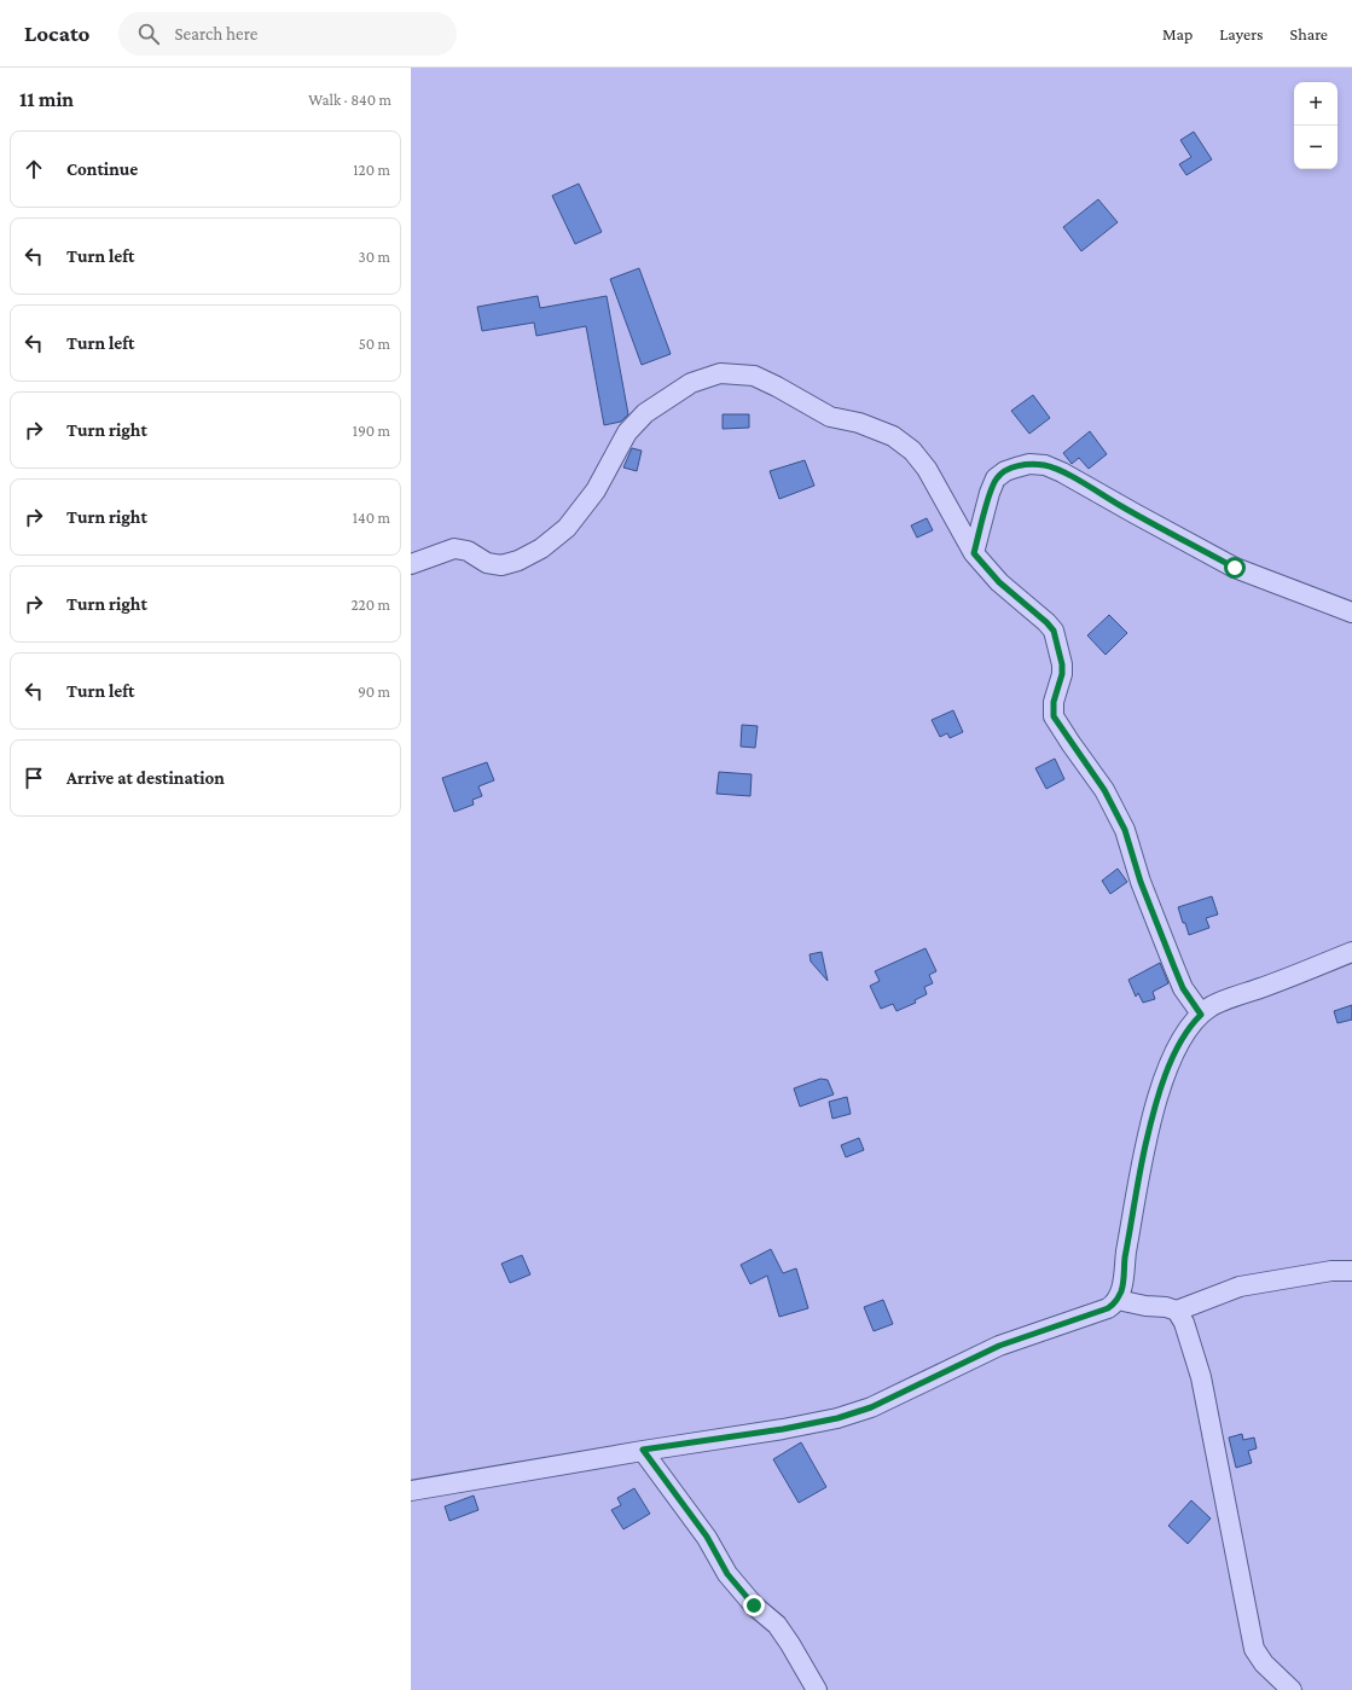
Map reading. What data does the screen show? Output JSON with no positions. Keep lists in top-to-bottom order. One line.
{"page":{"header":"Locato","search":"Search here","nav":["Map","Layers","Share"],"heading":["11 min","Walk · 840 m"],"map_buttons":["+","−"],"list":[["Continue","120 m"],["Turn left","30 m"],["Turn left","50 m"],["Turn right","190 m"],["Turn right","140 m"],["Turn right","220 m"],["Turn left","90 m"],"Arrive at destination"]}}
